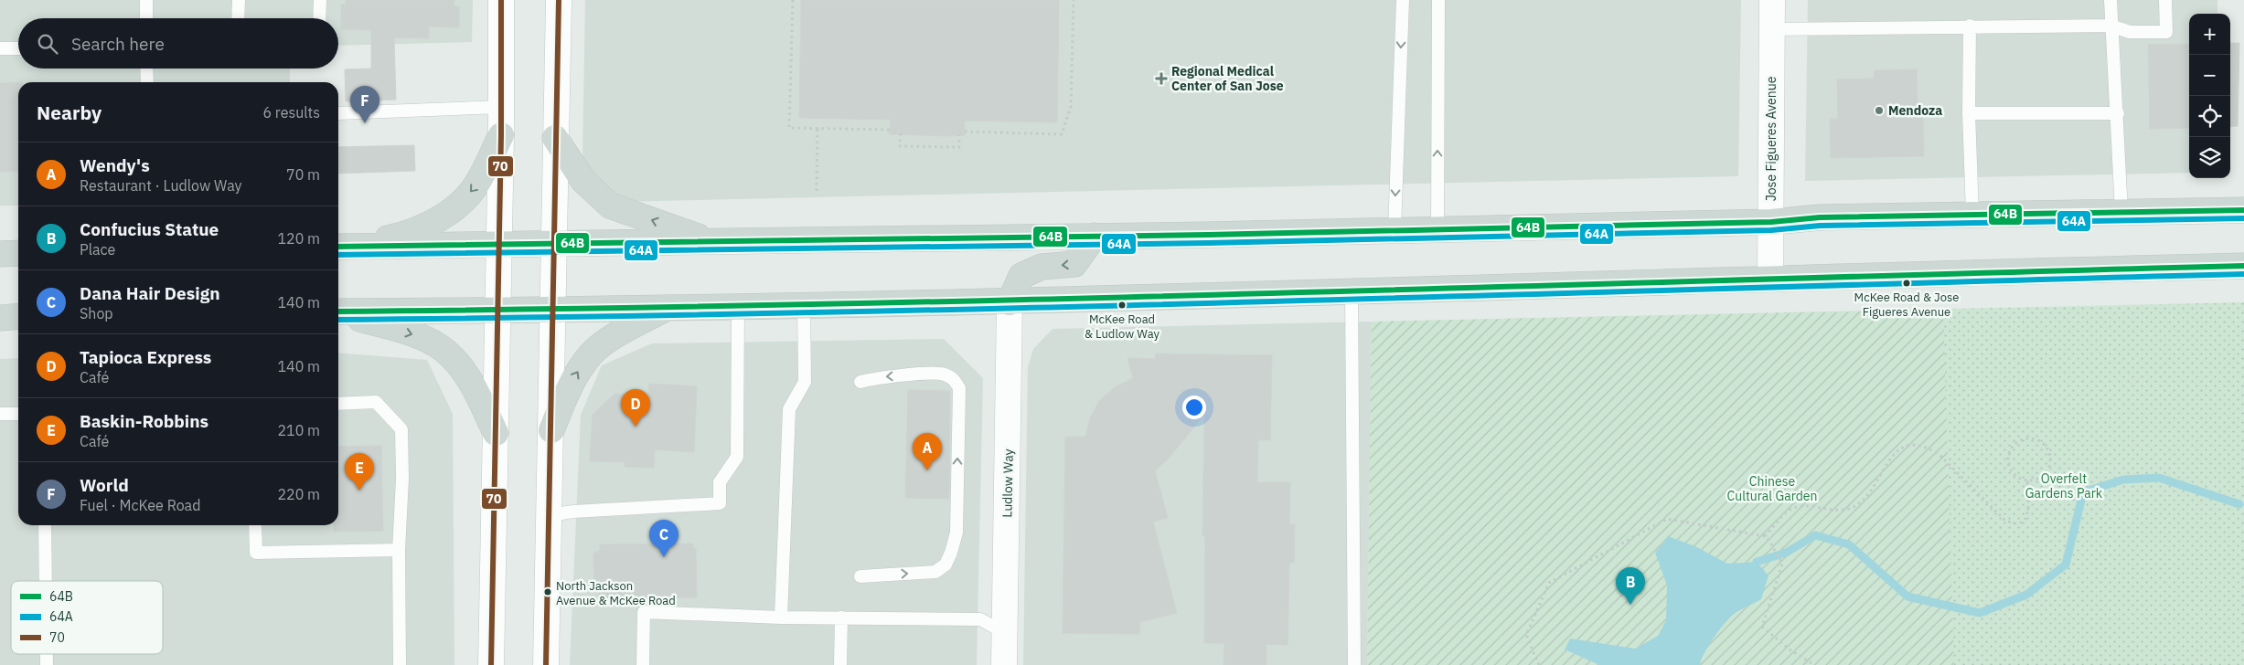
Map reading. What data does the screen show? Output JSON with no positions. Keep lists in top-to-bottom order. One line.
{"streets":{"main road":["Jose Figueres Avenue","Ludlow Way"]},"parks":["Overfelt Gardens Park","Chinese Cultural Garden"],"places":{"health":["Regional Medical Center of San Jose"],"other":["Mendoza","McKee Road & Jose Figueres Avenue","McKee Road & Ludlow Way","North Jackson Avenue & McKee Road"]},"lines":["transit line 70","transit line 64B","transit line 64A"],"legend":["64B","64A","70"],"page":{"map_buttons":["+","−"],"search":"Search here","heading":["Nearby","6 results"],"pins":["F","D","A","E","C","B"],"list":[{"mark":"A","name":"Wendy's","note":"Restaurant · Ludlow Way","value":"70 m"},{"mark":"B","name":"Confucius Statue","note":"Place","value":"120 m"},{"mark":"C","name":"Dana Hair Design","note":"Shop","value":"140 m"},{"mark":"D","name":"Tapioca Express","note":"Café","value":"140 m"},{"mark":"E","name":"Baskin-Robbins","note":"Café","value":"210 m"},{"mark":"F","name":"World","note":"Fuel · McKee Road","value":"220 m"}]}}
